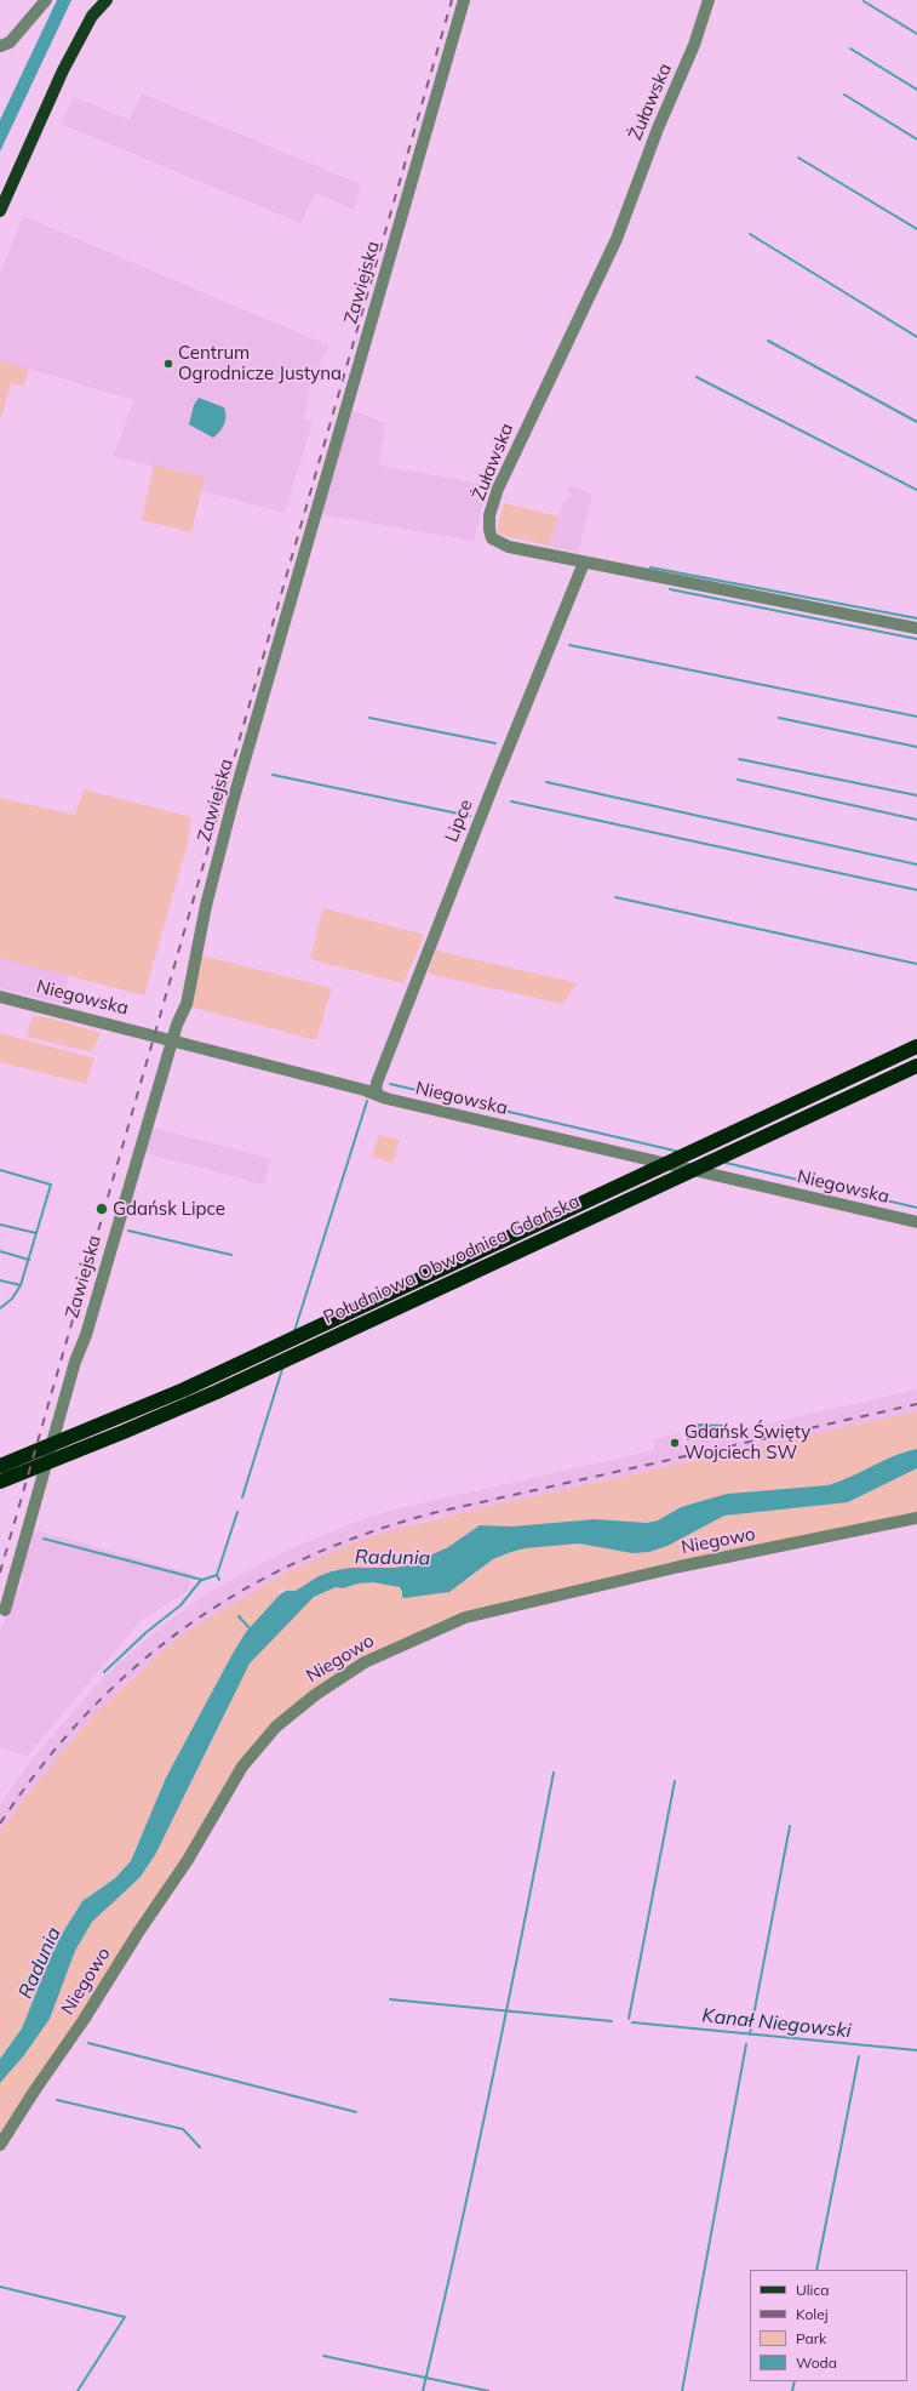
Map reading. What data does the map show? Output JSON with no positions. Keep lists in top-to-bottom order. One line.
{"streets":{"highway":["Południowa Obwodnica Gdańska"],"street":["Żuławska","Zawiejska","Lipce","Niegowska","Niegowo"]},"crossings":[["Żuławska","Lipce"],["Zawiejska","Niegowska"],["Lipce","Niegowska"]],"water":["Radunia","Kanał Niegowski"],"places":["Centrum Ogrodnicze Justyna","Gdańsk Lipce","Gdańsk Święty Wojciech SW"],"legend":["Ulica","Kolej","Park","Woda"]}
